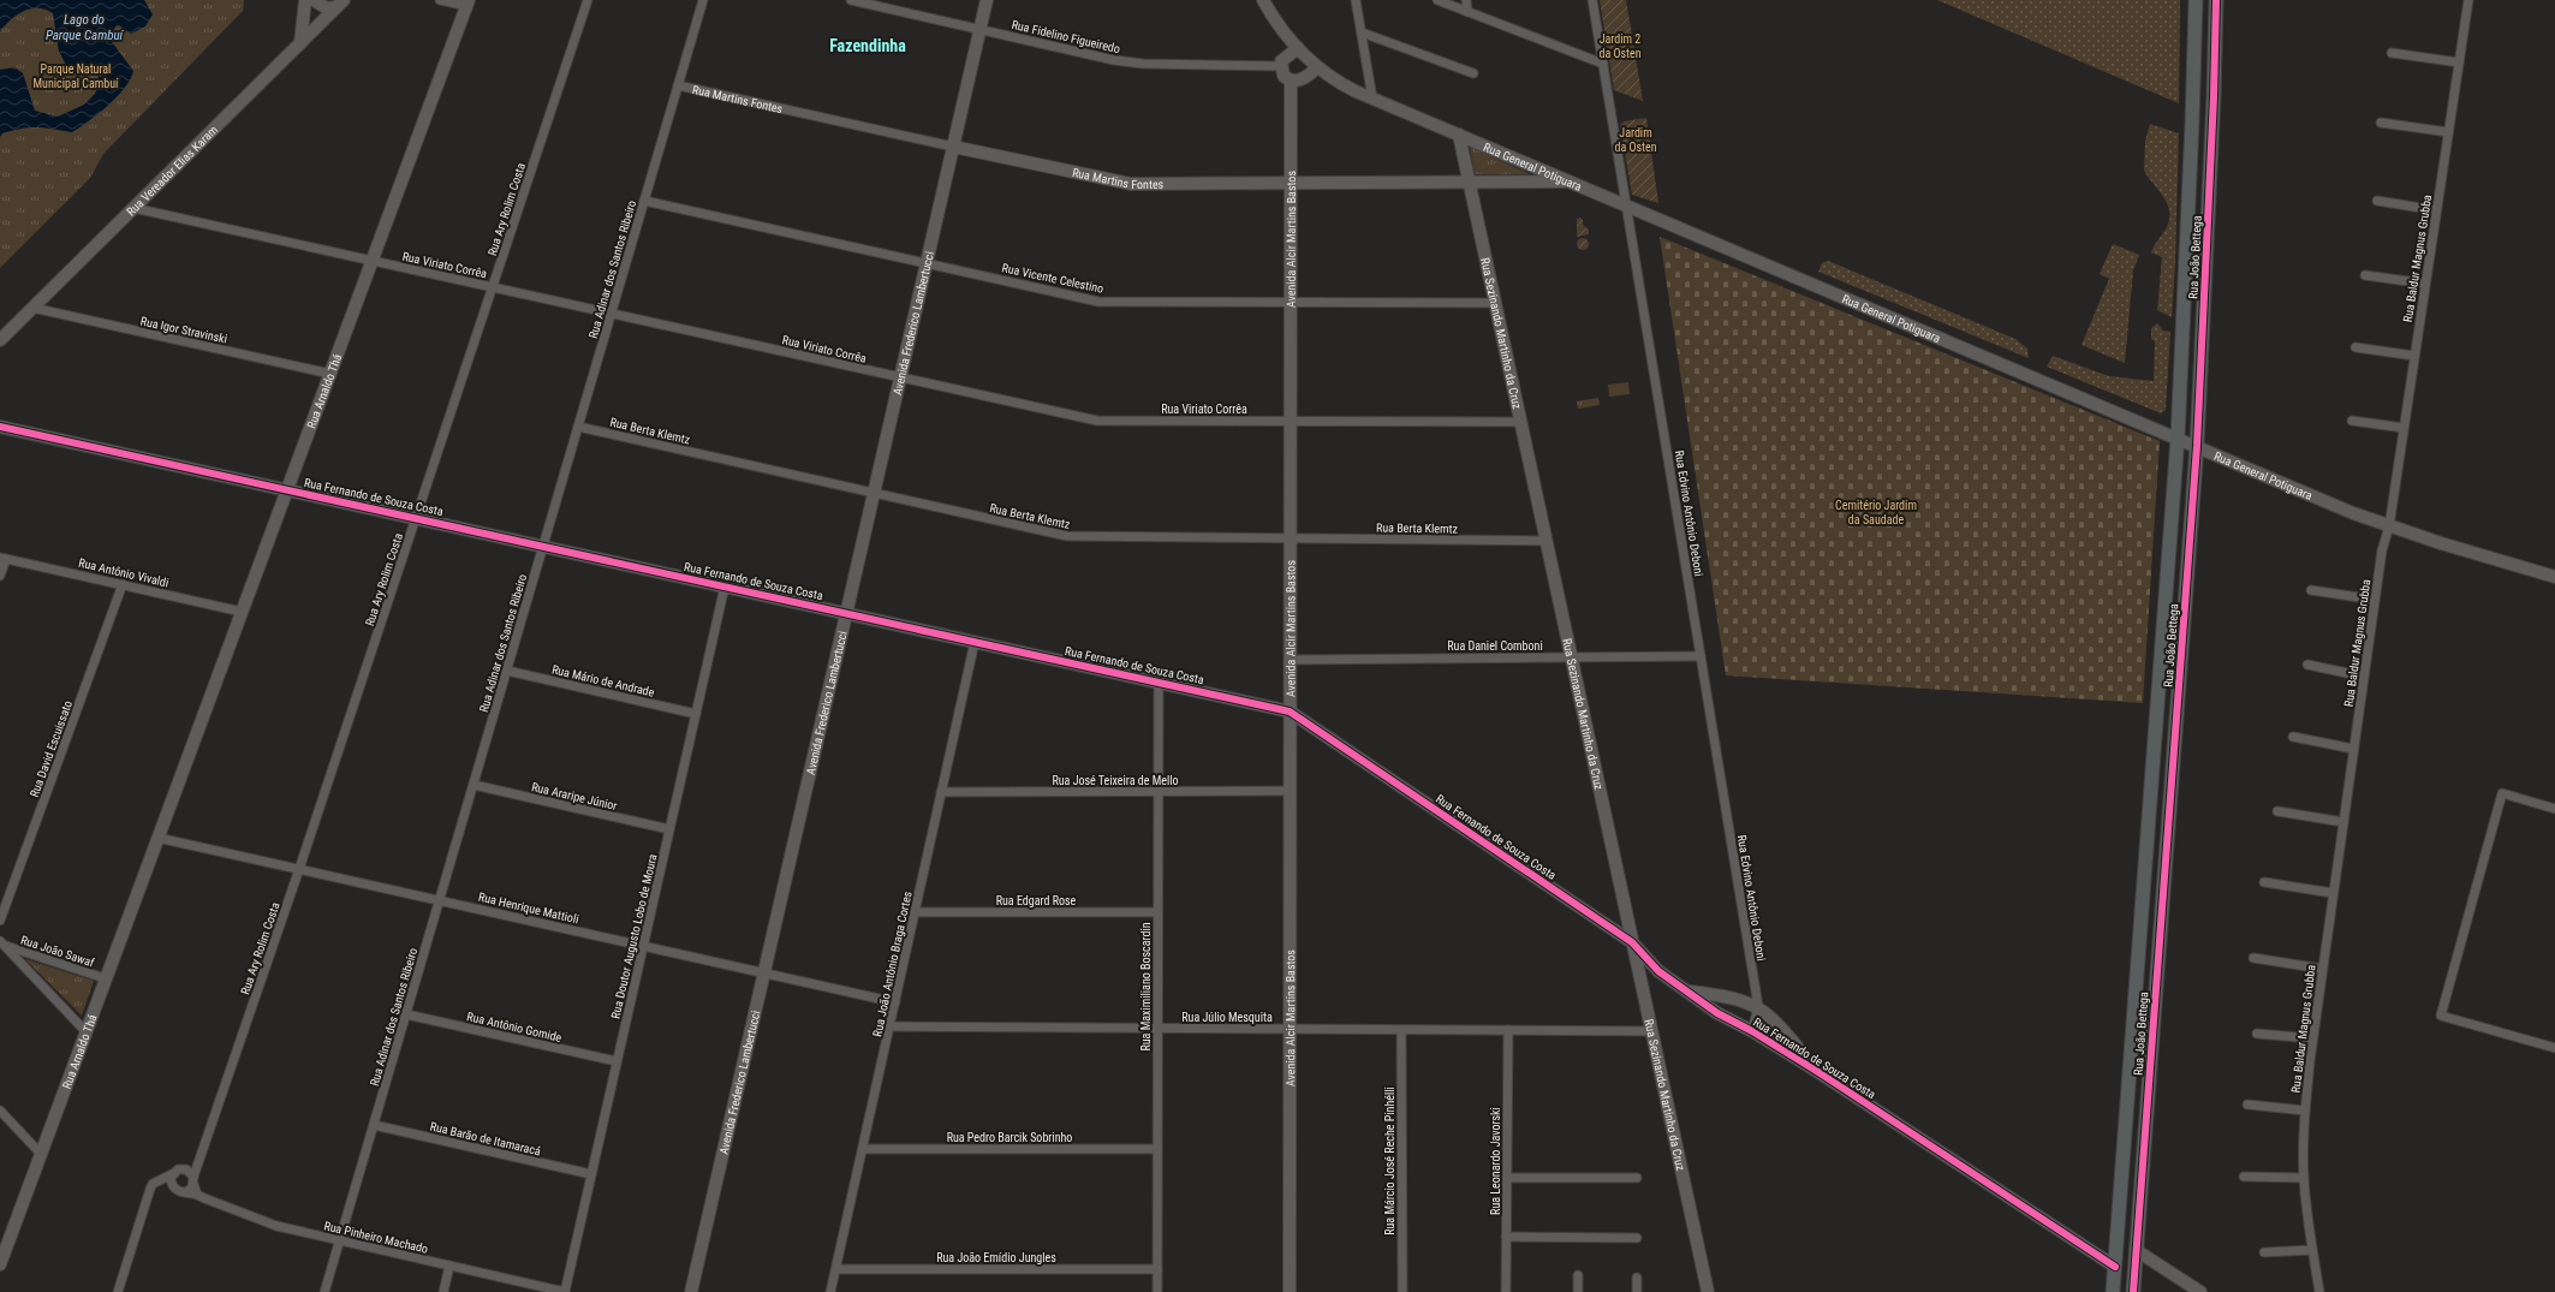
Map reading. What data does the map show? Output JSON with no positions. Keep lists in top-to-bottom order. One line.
{"streets":{"main road":["Rua João Bettega"],"street":["Rua Fidelino Figueiredo","Rua Martins Fontes","Rua General Potiguara","Rua Vereador Elias Karam","Rua Ary Rolim Costa","Avenida Alcir Martins Bastos","Rua Baldur Magnus Grubba","Rua Viriato Corrêa","Rua Adinar dos Santos Ribeiro","Rua Vicente Celestino","Avenida Frederico Lambertucci","Rua Igor Stravinski","Rua Sezinando Martinho da Cruz","Rua Arnaldo Thá","Rua Berta Klemtz","Rua Fernando de Souza Costa","Rua Edvino Antônio Deboni","Rua Antônio Vivaldi","Rua Daniel Comboni","Rua Mário de Andrade","Rua David Escuissato","Rua José Teixeira de Mello","Rua Araripe Júnior","Rua Edgard Rose","Rua Henrique Mattioli","Rua Doutor Augusto Lobo de Moura","Rua João Sawaf","Rua João Antônio Braga Cortes","Rua Maximiliano Boscardin","Rua Júlio Mesquita","Rua Antônio Gomide","Rua Pedro Barcik Sobrinho","Rua Barão de Itamaracá","Rua Márcio José Reche Pinhélli","Rua Leonardo Javorski","Rua Pinheiro Machado","Rua João Emídio Jungles"]},"crossings":[["Rua Fidelino Figueiredo","Rua General Potiguara"],["Rua Fidelino Figueiredo","Avenida Alcir Martins Bastos"],["Rua Fidelino Figueiredo","Avenida Frederico Lambertucci"],["Rua Martins Fontes","Rua General Potiguara"],["Rua Martins Fontes","Avenida Alcir Martins Bastos"],["Rua Martins Fontes","Rua Adinar dos Santos Ribeiro"],["Rua Martins Fontes","Avenida Frederico Lambertucci"],["Rua Martins Fontes","Rua Sezinando Martinho da Cruz"],["Rua General Potiguara","Avenida Alcir Martins Bastos"],["Rua General Potiguara","Rua João Bettega"],["Rua General Potiguara","Rua Baldur Magnus Grubba"],["Rua General Potiguara","Rua Sezinando Martinho da Cruz"],["Rua General Potiguara","Rua Edvino Antônio Deboni"],["Rua Vereador Elias Karam","Rua Viriato Corrêa"],["Rua Vereador Elias Karam","Rua Igor Stravinski"],["Rua Ary Rolim Costa","Rua Viriato Corrêa"],["Rua Ary Rolim Costa","Rua Fernando de Souza Costa"],["Rua Ary Rolim Costa","Rua Henrique Mattioli"],["Rua Ary Rolim Costa","Rua Pinheiro Machado"],["Avenida Alcir Martins Bastos","Rua Viriato Corrêa"],["Avenida Alcir Martins Bastos","Rua Vicente Celestino"],["Avenida Alcir Martins Bastos","Rua Berta Klemtz"],["Avenida Alcir Martins Bastos","Rua Fernando de Souza Costa"],["Avenida Alcir Martins Bastos","Rua Daniel Comboni"],["Avenida Alcir Martins Bastos","Rua José Teixeira de Mello"],["Avenida Alcir Martins Bastos","Rua Júlio Mesquita"],["Rua João Bettega","Rua Fernando de Souza Costa"],["Rua Viriato Corrêa","Rua Adinar dos Santos Ribeiro"],["Rua Viriato Corrêa","Avenida Frederico Lambertucci"],["Rua Viriato Corrêa","Rua Sezinando Martinho da Cruz"],["Rua Viriato Corrêa","Rua Arnaldo Thá"],["Rua Adinar dos Santos Ribeiro","Rua Vicente Celestino"],["Rua Adinar dos Santos Ribeiro","Rua Berta Klemtz"],["Rua Adinar dos Santos Ribeiro","Rua Fernando de Souza Costa"],["Rua Adinar dos Santos Ribeiro","Rua Mário de Andrade"],["Rua Adinar dos Santos Ribeiro","Rua Araripe Júnior"],["Rua Adinar dos Santos Ribeiro","Rua Henrique Mattioli"],["Rua Adinar dos Santos Ribeiro","Rua Antônio Gomide"],["Rua Adinar dos Santos Ribeiro","Rua Barão de Itamaracá"],["Rua Adinar dos Santos Ribeiro","Rua Pinheiro Machado"],["Rua Vicente Celestino","Avenida Frederico Lambertucci"],["Rua Vicente Celestino","Rua Sezinando Martinho da Cruz"],["Avenida Frederico Lambertucci","Rua Berta Klemtz"],["Avenida Frederico Lambertucci","Rua Fernando de Souza Costa"],["Avenida Frederico Lambertucci","Rua Henrique Mattioli"],["Rua Igor Stravinski","Rua Arnaldo Thá"],["Rua Sezinando Martinho da Cruz","Rua Berta Klemtz"],["Rua Sezinando Martinho da Cruz","Rua Fernando de Souza Costa"],["Rua Sezinando Martinho da Cruz","Rua Daniel Comboni"],["Rua Sezinando Martinho da Cruz","Rua Júlio Mesquita"],["Rua Arnaldo Thá","Rua Fernando de Souza Costa"],["Rua Arnaldo Thá","Rua Antônio Vivaldi"],["Rua Arnaldo Thá","Rua Henrique Mattioli"],["Rua Arnaldo Thá","Rua João Sawaf"],["Rua Fernando de Souza Costa","Rua Edvino Antônio Deboni"],["Rua Fernando de Souza Costa","Rua Doutor Augusto Lobo de Moura"],["Rua Fernando de Souza Costa","Rua João Antônio Braga Cortes"],["Rua Fernando de Souza Costa","Rua Maximiliano Boscardin"],["Rua Edvino Antônio Deboni","Rua Daniel Comboni"],["Rua Antônio Vivaldi","Rua David Escuissato"],["Rua Mário de Andrade","Rua Doutor Augusto Lobo de Moura"],["Rua José Teixeira de Mello","Rua João Antônio Braga Cortes"],["Rua José Teixeira de Mello","Rua Maximiliano Boscardin"],["Rua Araripe Júnior","Rua Doutor Augusto Lobo de Moura"],["Rua Edgard Rose","Rua João Antônio Braga Cortes"],["Rua Edgard Rose","Rua Maximiliano Boscardin"],["Rua Henrique Mattioli","Rua Doutor Augusto Lobo de Moura"],["Rua Henrique Mattioli","Rua João Antônio Braga Cortes"],["Rua Doutor Augusto Lobo de Moura","Rua Antônio Gomide"],["Rua Doutor Augusto Lobo de Moura","Rua Barão de Itamaracá"],["Rua Doutor Augusto Lobo de Moura","Rua Pinheiro Machado"],["Rua João Antônio Braga Cortes","Rua Júlio Mesquita"],["Rua João Antônio Braga Cortes","Rua Pedro Barcik Sobrinho"],["Rua João Antônio Braga Cortes","Rua João Emídio Jungles"],["Rua Maximiliano Boscardin","Rua Júlio Mesquita"],["Rua Maximiliano Boscardin","Rua Pedro Barcik Sobrinho"],["Rua Maximiliano Boscardin","Rua João Emídio Jungles"],["Rua Júlio Mesquita","Rua Márcio José Reche Pinhélli"],["Rua Júlio Mesquita","Rua Leonardo Javorski"]],"districts":["Fazendinha"],"water":["Lago do Parque Cambuí"],"parks":["Jardim 2 da Osten","Parque Natural Municipal Cambuí","Jardim da Osten","Cemitério Jardim da Saudade"]}
